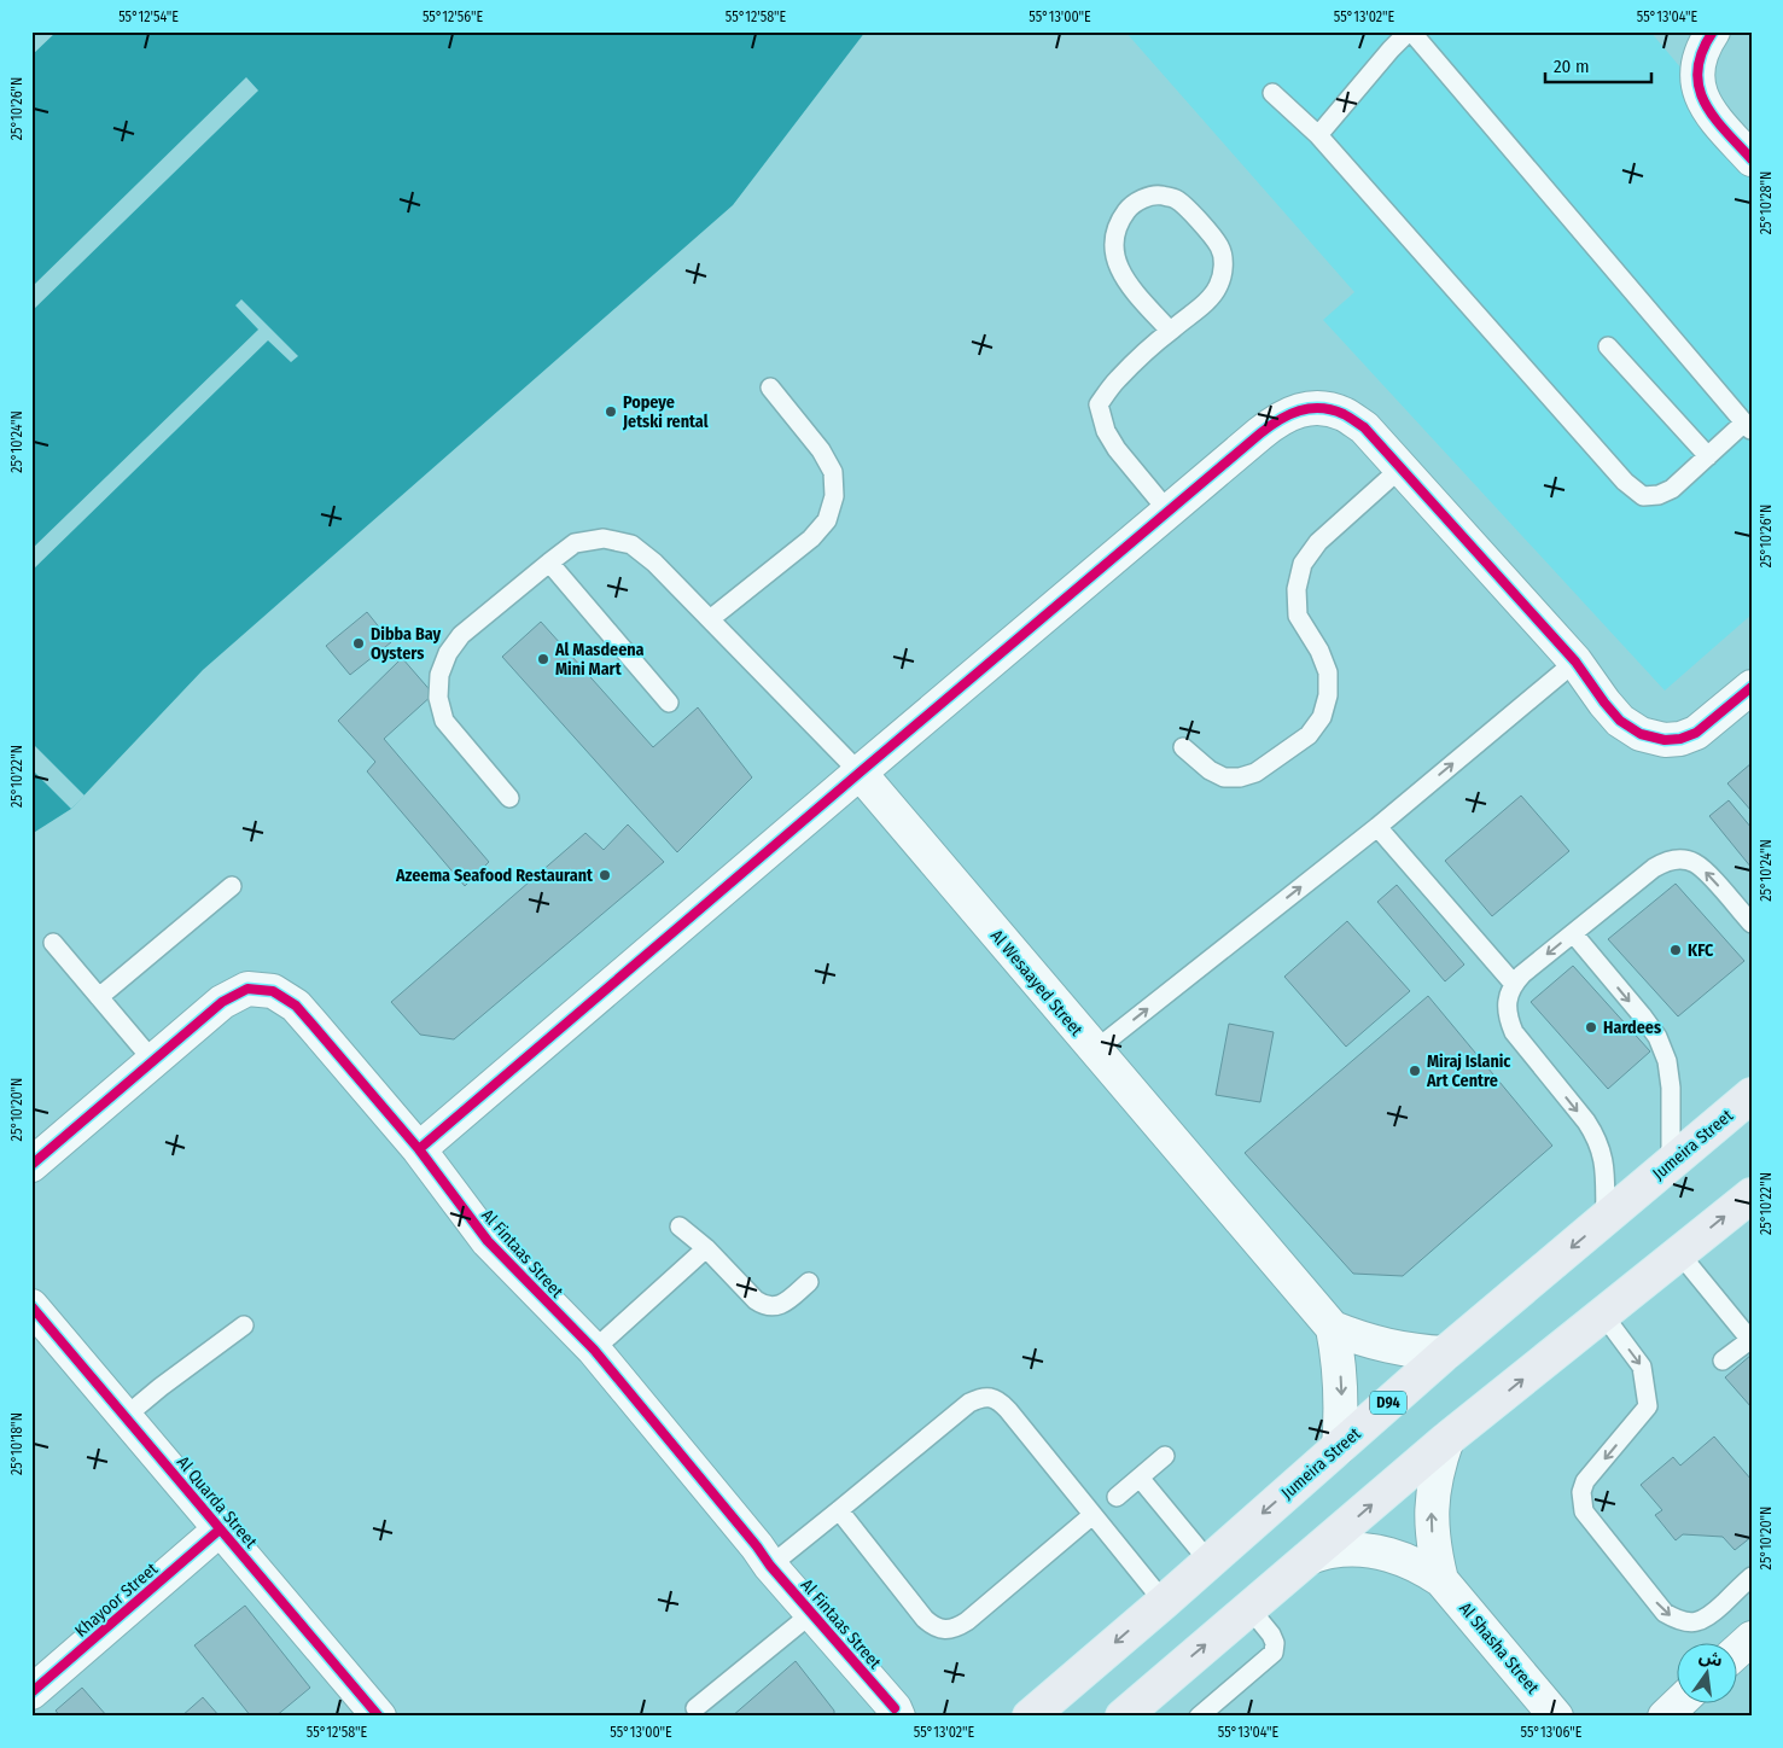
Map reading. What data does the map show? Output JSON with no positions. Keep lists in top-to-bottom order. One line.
{"streets":{"main road":["Jumeira Street","D94"],"street":["Al Wesaayed Street","Al Fintaas Street","Al Quarda Street","Khayoor Street","Al Shasha Street"]},"crossings":[["Al Wesaayed Street","Jumeira Street"],["Al Quarda Street","Khayoor Street"]],"places":["Popeye Jetski rental","Dibba Bay Oysters","Al Masdeena Mini Mart","Azeema Seafood Restaurant","KFC","Hardees","Miraj Islanic Art Centre"],"scale_bar":"20 m","north":"top","coordinates":["55°12'54\"E","55°12'56\"E","55°12'58\"E","55°13'00\"E","55°13'02\"E","55°13'04\"E","25°10'26\"N","25°10'28\"N","25°10'24\"N","25°10'22\"N","25°10'20\"N","25°10'18\"N","55°13'06\"E"]}
